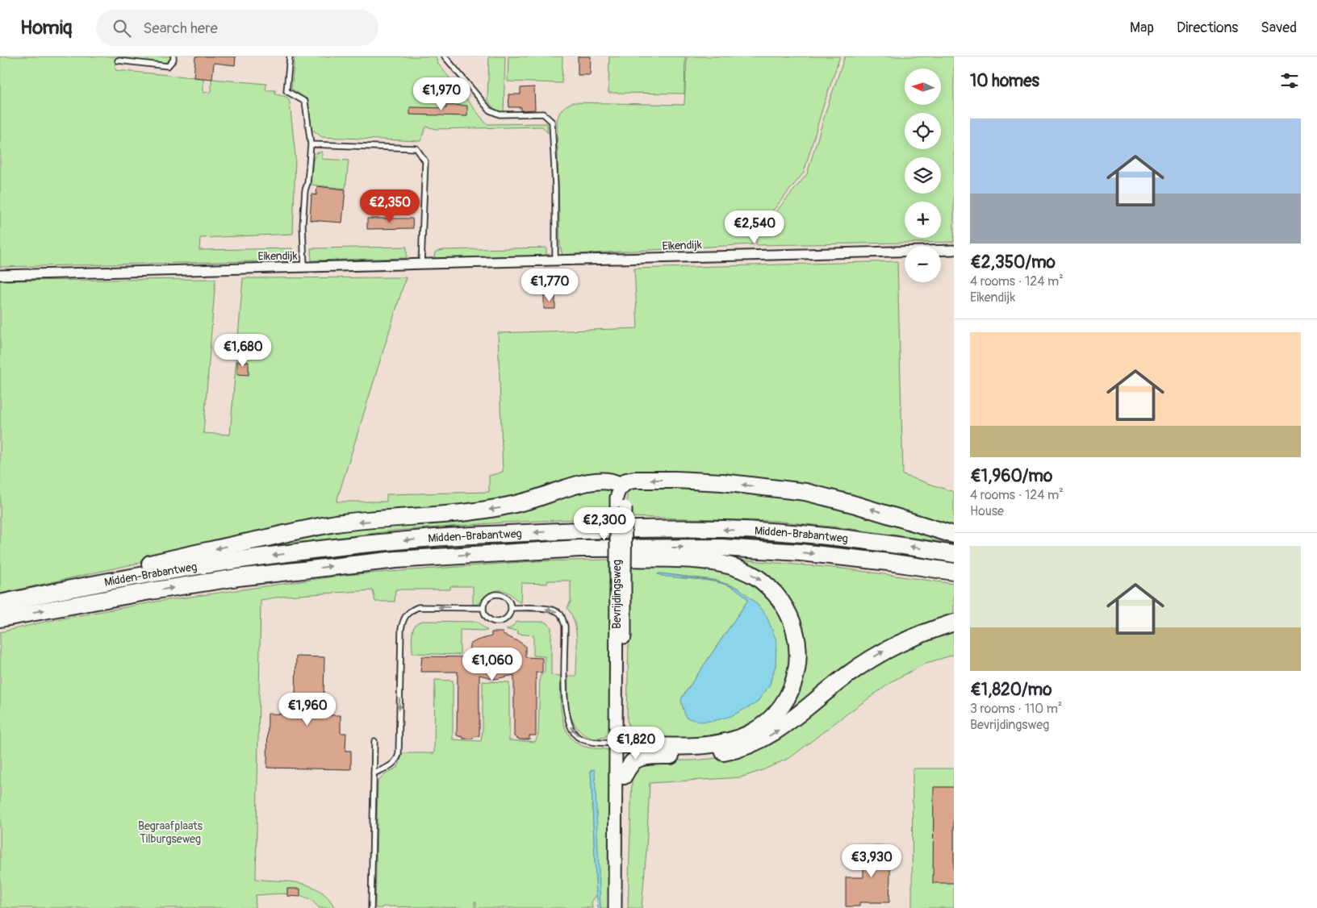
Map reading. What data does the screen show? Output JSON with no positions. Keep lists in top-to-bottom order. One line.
{"streets":{"highway":["Midden-Brabantweg"],"main road":["Bevrijdingsweg"],"street":["Eikendijk"]},"parks":["Begraafplaats Tilburgseweg"],"north":"left","page":{"header":"Homiq","search":"Search here","nav":["Map","Directions","Saved"],"heading":"10 homes","map_buttons":["+","−"],"price":["€1,970","€2,350","€2,540","€1,770","€1,680","€2,300","€1,060","€1,960","€1,820","€3,930"],"list":[{"name":"€2,350/mo","note":"4 rooms · 124 m² · Eikendijk"},{"name":"€1,960/mo","note":"4 rooms · 124 m² · House"},{"name":"€1,820/mo","note":"3 rooms · 110 m² · Bevrijdingsweg"}]}}
